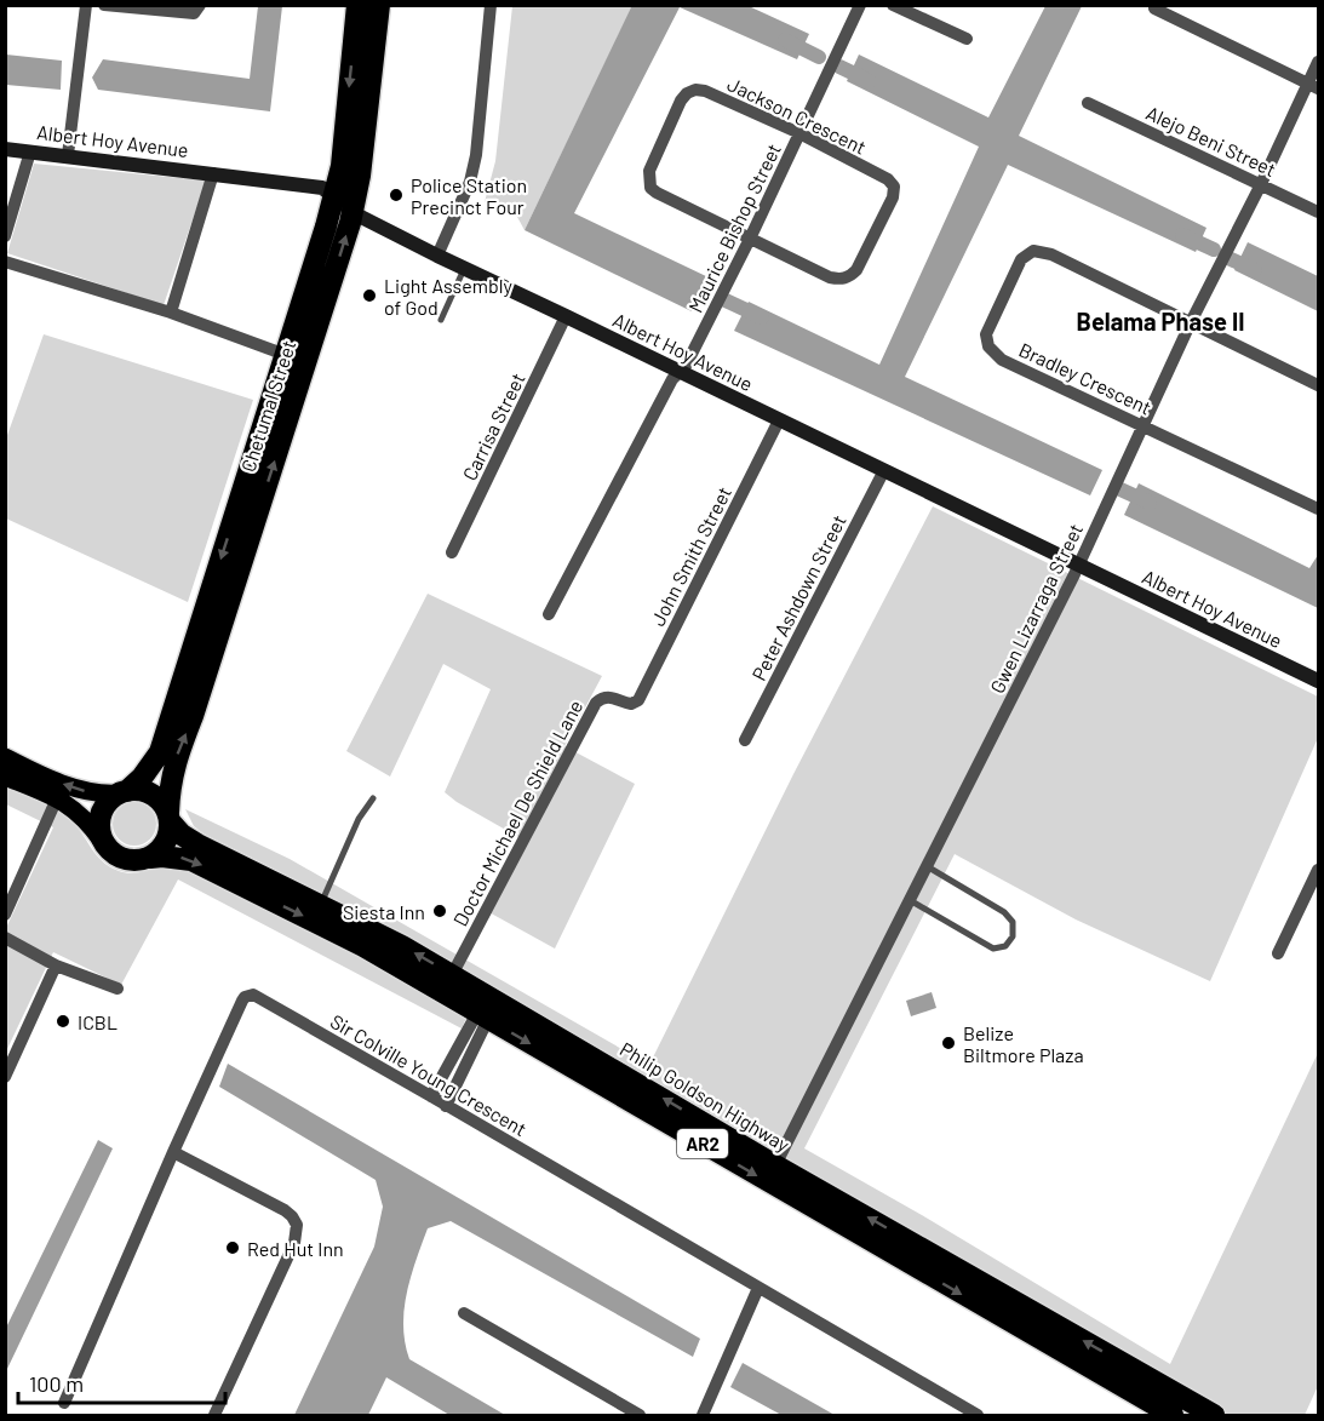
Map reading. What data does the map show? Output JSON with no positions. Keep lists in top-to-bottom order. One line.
{"streets":{"highway":["Chetumal Street","Philip Goldson Highway","AR2"],"street":["Jackson Crescent","Albert Hoy Avenue","Alejo Beni Street","Maurice Bishop Street","Bradley Crescent","Carrisa Street","John Smith Street","Peter Ashdown Street","Gwen Lizarraga Street","Doctor Michael De Shield Lane","Sir Colville Young Crescent"]},"crossings":[["Jackson Crescent","Maurice Bishop Street"],["Albert Hoy Avenue","Maurice Bishop Street"],["Albert Hoy Avenue","Chetumal Street"],["Albert Hoy Avenue","Carrisa Street"],["Albert Hoy Avenue","John Smith Street"],["Albert Hoy Avenue","Peter Ashdown Street"],["Albert Hoy Avenue","Gwen Lizarraga Street"],["Alejo Beni Street","Gwen Lizarraga Street"],["Bradley Crescent","Gwen Lizarraga Street"],["Chetumal Street","Philip Goldson Highway"],["John Smith Street","Doctor Michael De Shield Lane"],["Gwen Lizarraga Street","Philip Goldson Highway"],["Doctor Michael De Shield Lane","Philip Goldson Highway"]],"districts":["Belama Phase II"],"places":["Police Station Precinct Four","Light Assembly of God","Siesta Inn","ICBL","Belize Biltmore Plaza","Red Hut Inn"],"scale_bar":"100 m"}
